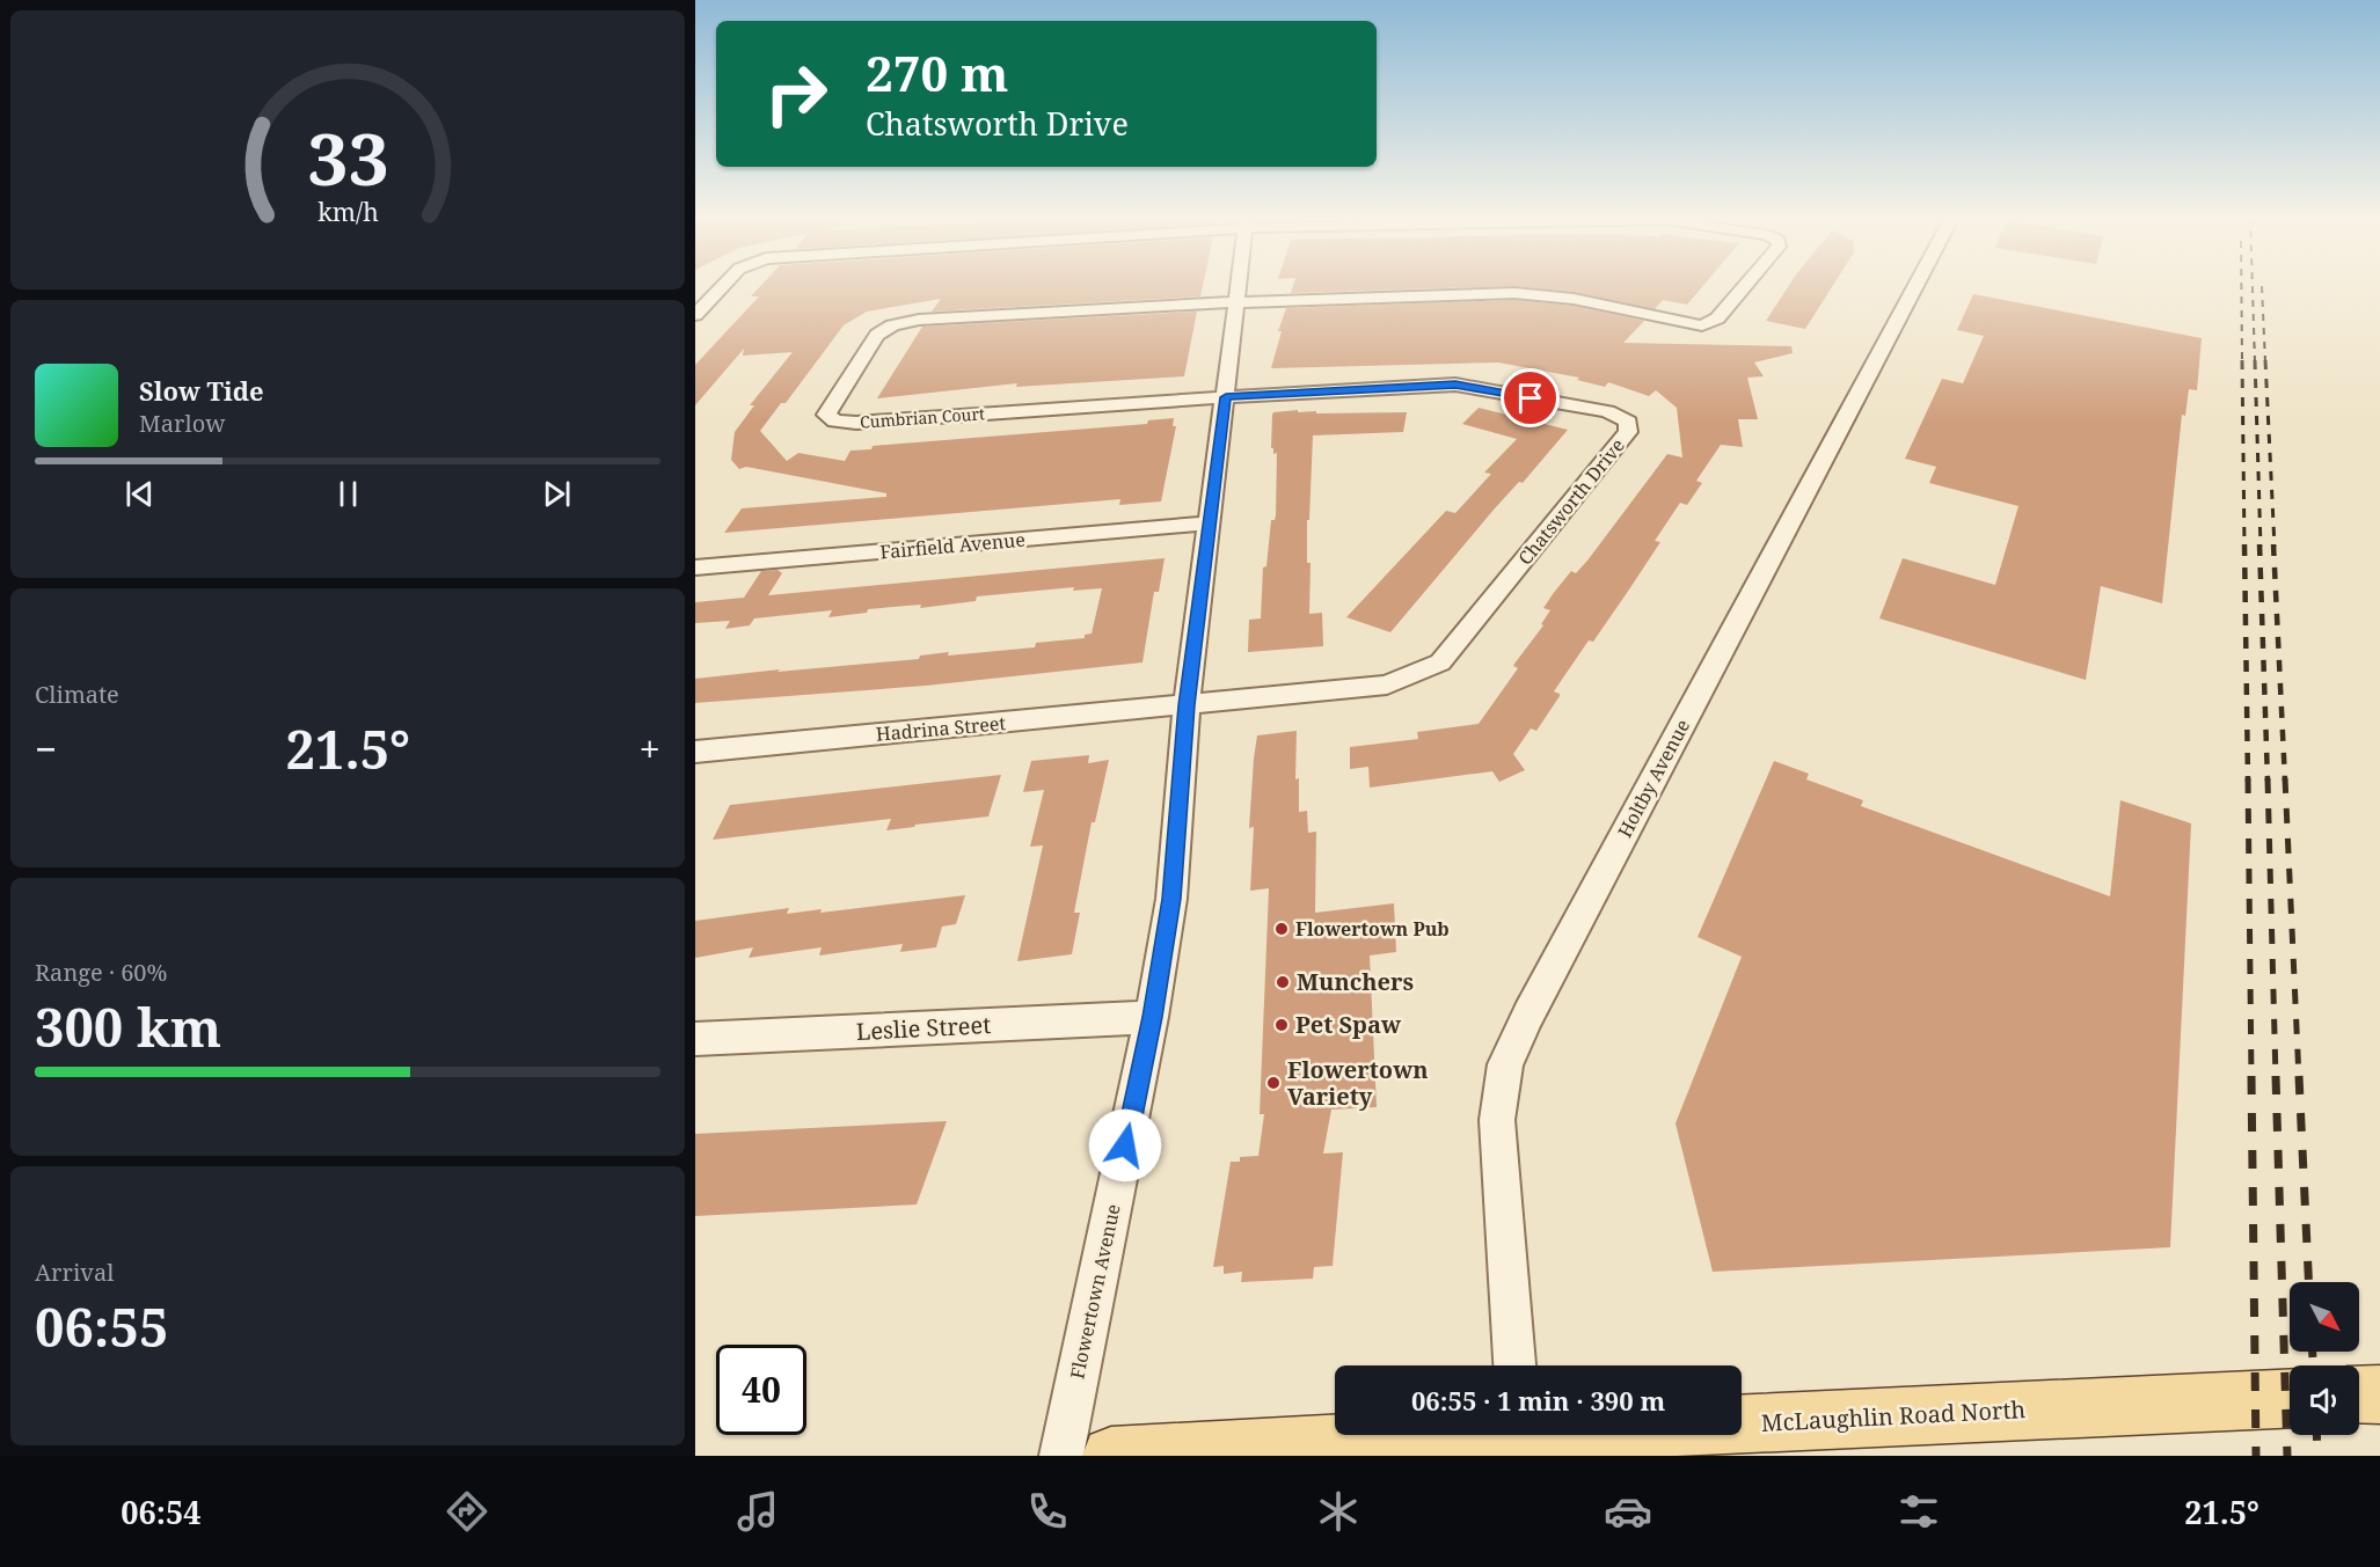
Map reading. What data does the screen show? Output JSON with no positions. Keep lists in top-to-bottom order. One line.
{"streets":{"main road":["McLaughlin Road North"],"street":["Cumbrian Court","Chatsworth Drive","Fairfield Avenue","Hadrina Street","Holtby Avenue","Leslie Street","Flowertown Avenue"]},"crossings":[["Cumbrian Court","Chatsworth Drive"],["Cumbrian Court","Flowertown Avenue"],["Chatsworth Drive","Hadrina Street"],["Chatsworth Drive","Flowertown Avenue"],["Fairfield Avenue","Flowertown Avenue"],["Hadrina Street","Flowertown Avenue"],["Leslie Street","Flowertown Avenue"]],"places":["Flowertown Pub","Munchers","Pet Spaw","Flowertown Variety"],"north":"bottom right","page":{"turn":["270 m","Chatsworth Drive"],"song":["Slow Tide","Marlow"],"tile":["Climate",["Range · 60%","300 km"],["Arrival","06:55"]],"heat":["−","21.5°","+"],"limit":"40","trip":"06:55 · 1 min · 390 m","tabs":["06:54","21.5°"],"gauge":["33","km/h"]}}
